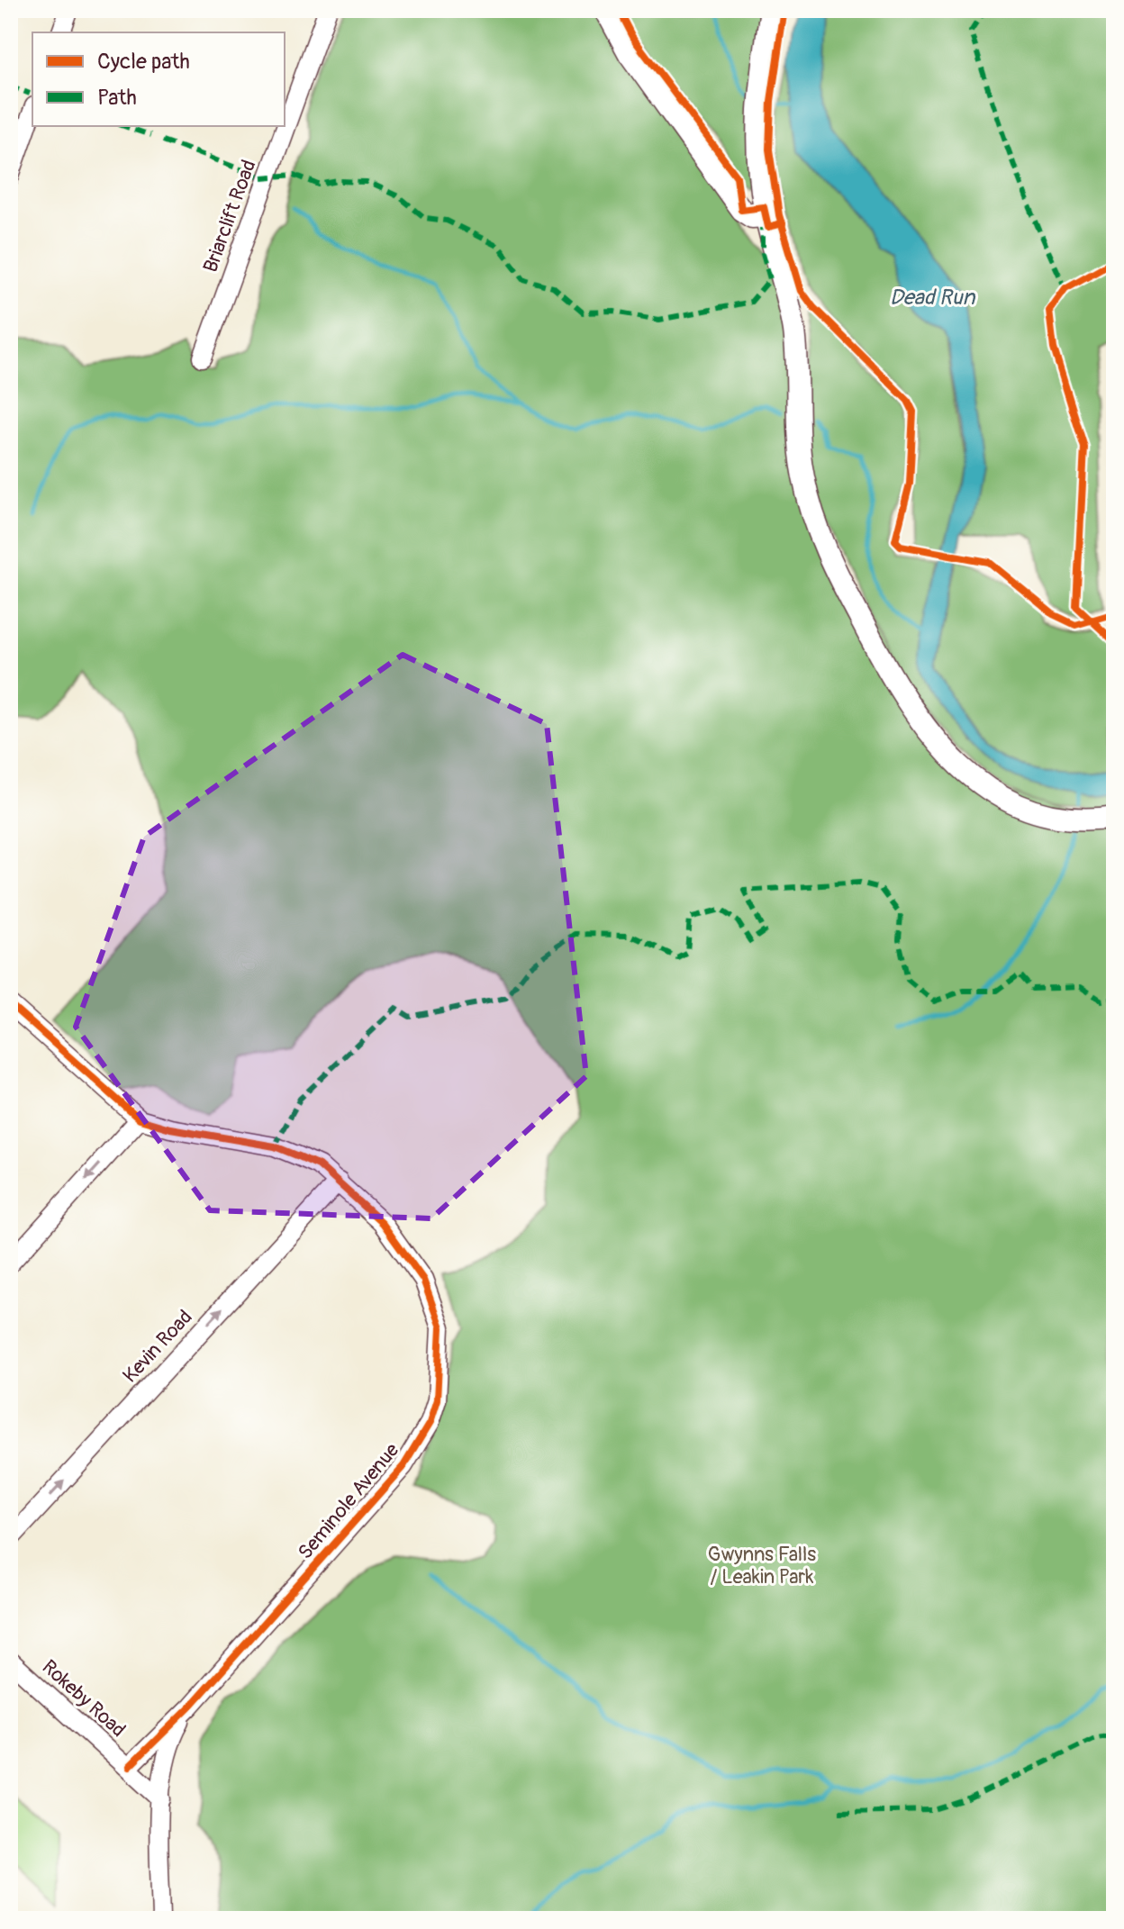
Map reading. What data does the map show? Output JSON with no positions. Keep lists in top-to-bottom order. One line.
{"streets":{"street":["Briarclift Road","Kevin Road","Seminole Avenue","Rokeby Road"]},"crossings":[["Kevin Road","Seminole Avenue"],["Seminole Avenue","Rokeby Road"]],"one_way":["Kevin Road"],"water":["Dead Run"],"parks":["Gwynns Falls / Leakin Park"],"legend":["Cycle path","Path"]}
